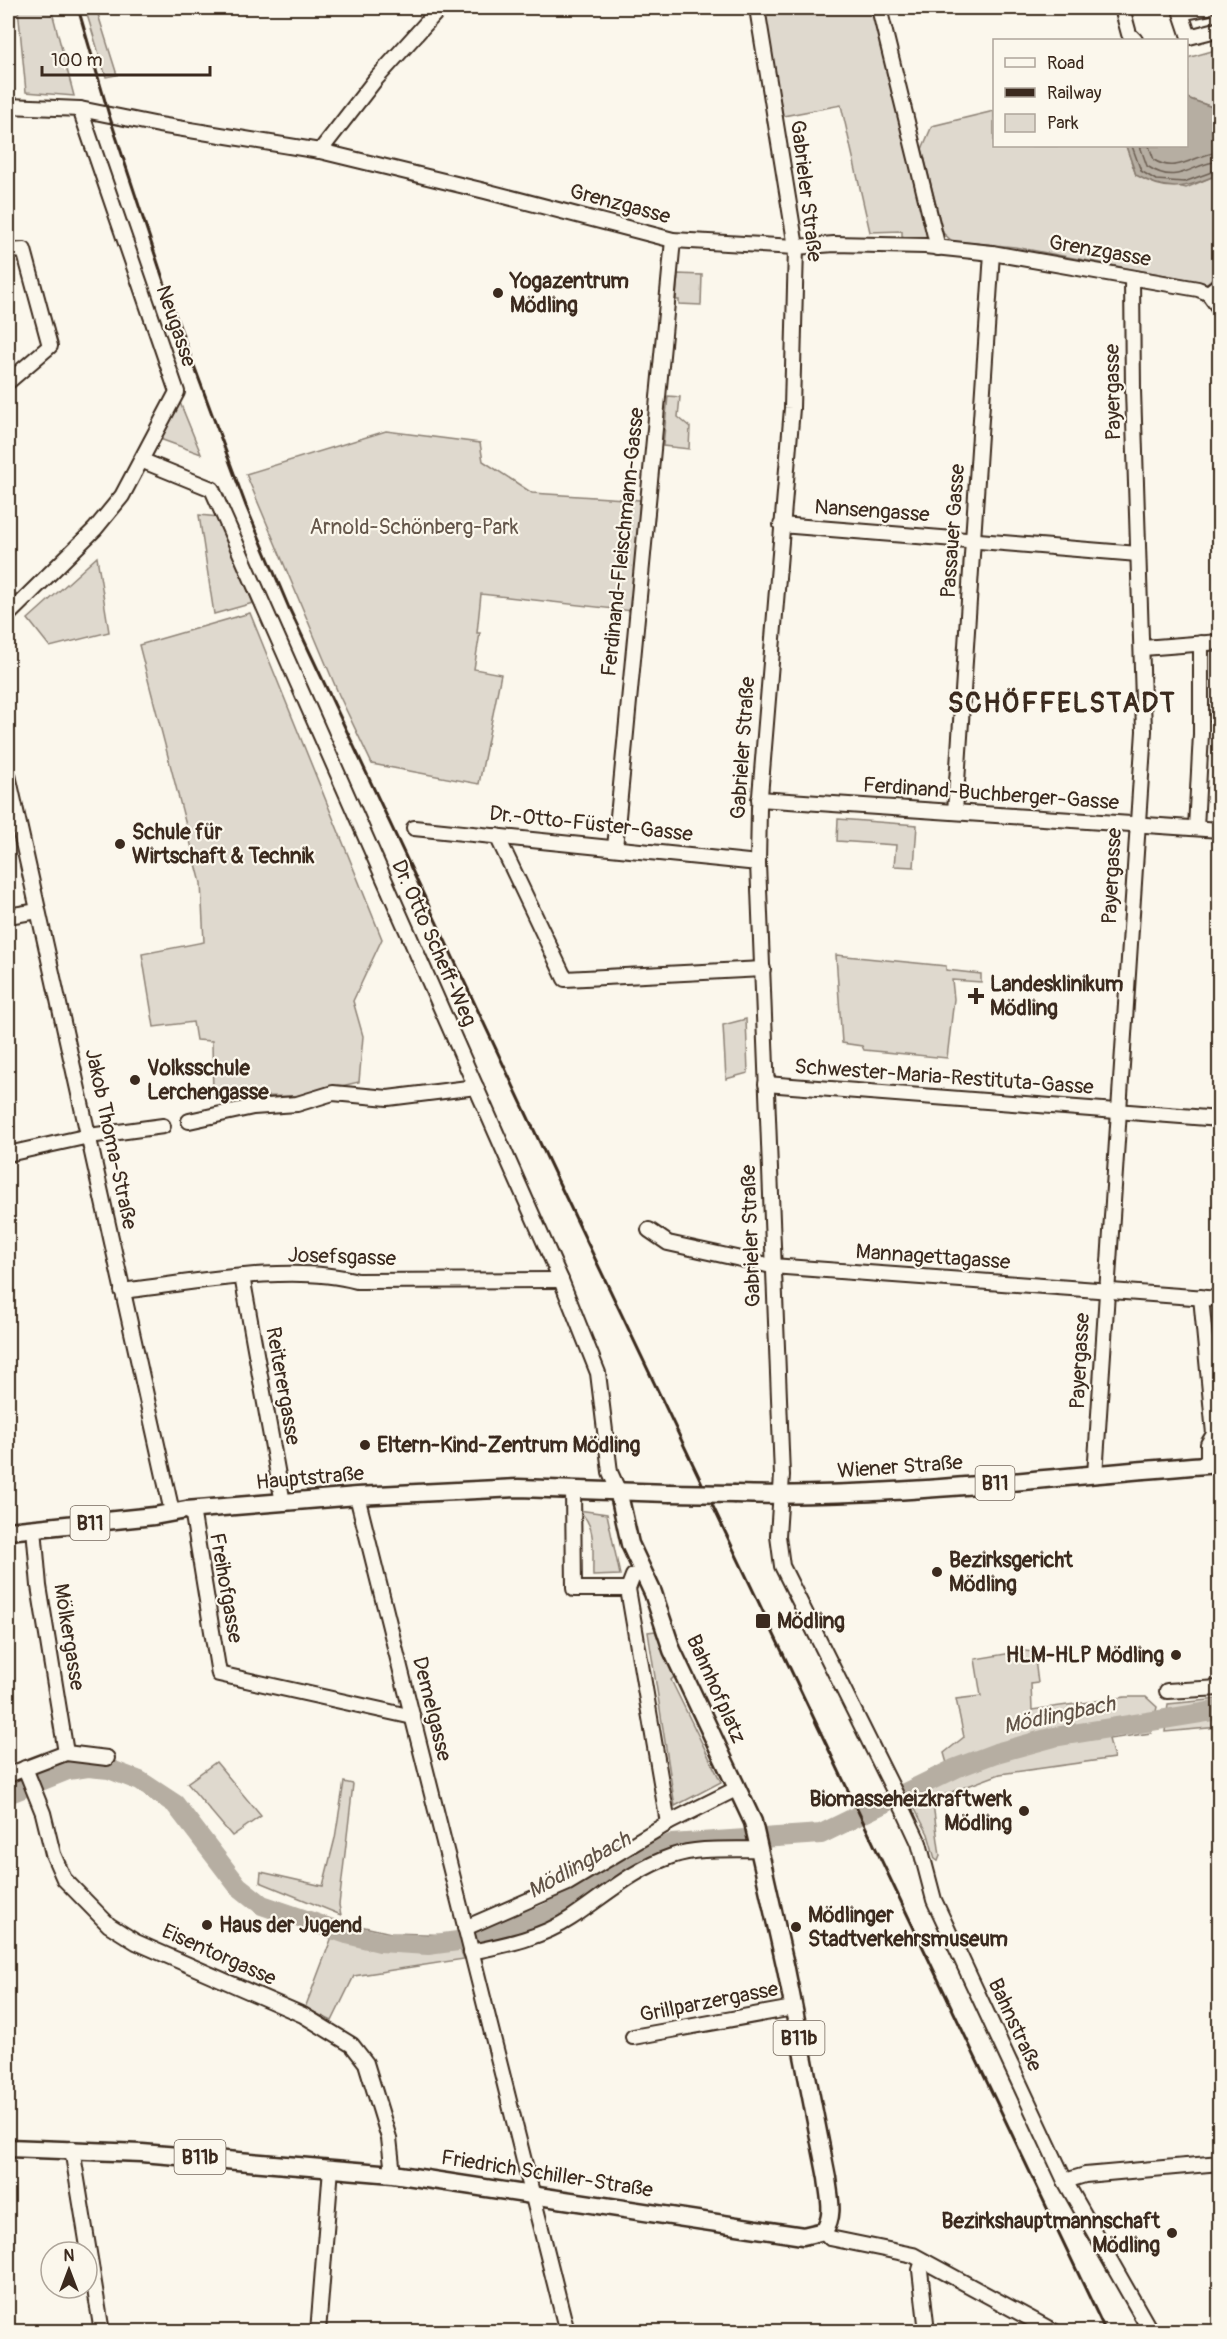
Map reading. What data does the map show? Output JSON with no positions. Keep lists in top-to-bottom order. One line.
{"streets":{"main road":["Wiener Straße","Hauptstraße","B11","Bahnhofplatz","B11b","Friedrich Schiller-Straße"],"street":["Gabrieler Straße","Grenzgasse","Neugasse","Payergasse","Nansengasse","Passauer Gasse","Ferdinand-Fleischmann-Gasse","Ferdinand-Buchberger-Gasse","Dr.-Otto-Füster-Gasse","Dr. Otto Scheff-Weg","Schwester-Maria-Restituta-Gasse","Jakob Thoma-Straße","Josefsgasse","Mannagettagasse","Reiterergasse","Freihofgasse","Mölkergasse","Demelgasse","Eisentorgasse","Grillparzergasse","Bahnstraße"]},"crossings":[["Gabrieler Straße","Grenzgasse"],["Gabrieler Straße","Nansengasse"],["Gabrieler Straße","Ferdinand-Buchberger-Gasse"],["Gabrieler Straße","Dr.-Otto-Füster-Gasse"],["Gabrieler Straße","Schwester-Maria-Restituta-Gasse"],["Gabrieler Straße","Mannagettagasse"],["Gabrieler Straße","Wiener Straße"],["Gabrieler Straße","Bahnstraße"],["Grenzgasse","Neugasse"],["Grenzgasse","Payergasse"],["Grenzgasse","Passauer Gasse"],["Grenzgasse","Ferdinand-Fleischmann-Gasse"],["Neugasse","Dr. Otto Scheff-Weg"],["Payergasse","Nansengasse"],["Payergasse","Ferdinand-Buchberger-Gasse"],["Payergasse","Schwester-Maria-Restituta-Gasse"],["Payergasse","Mannagettagasse"],["Payergasse","Wiener Straße"],["Nansengasse","Passauer Gasse"],["Passauer Gasse","Ferdinand-Buchberger-Gasse"],["Ferdinand-Fleischmann-Gasse","Dr.-Otto-Füster-Gasse"],["Dr. Otto Scheff-Weg","Josefsgasse"],["Dr. Otto Scheff-Weg","Wiener Straße"],["Dr. Otto Scheff-Weg","Hauptstraße"],["Dr. Otto Scheff-Weg","Bahnhofplatz"],["Jakob Thoma-Straße","Josefsgasse"],["Jakob Thoma-Straße","Hauptstraße"],["Josefsgasse","Reiterergasse"],["Reiterergasse","Hauptstraße"],["Wiener Straße","Hauptstraße"],["Wiener Straße","Bahnhofplatz"],["Wiener Straße","Bahnstraße"],["Hauptstraße","Freihofgasse"],["Hauptstraße","Mölkergasse"],["Hauptstraße","Bahnhofplatz"],["Hauptstraße","Demelgasse"],["Freihofgasse","Demelgasse"],["Bahnhofplatz","B11b"],["Eisentorgasse","Friedrich Schiller-Straße"],["Grillparzergasse","B11b"],["B11b","Friedrich Schiller-Straße"]],"districts":["SCHÖFFELSTADT"],"water":["Mödlingbach"],"parks":["Arnold-Schönberg-Park"],"places":{"other":["Yogazentrum Mödling","Schule für Wirtschaft & Technik","Volksschule Lerchengasse","Eltern-Kind-Zentrum Mödling","Bezirksgericht Mödling","HLM-HLP Mödling","Biomasseheizkraftwerk Mödling","Haus der Jugend","Mödlinger Stadtverkehrsmuseum","Bezirkshauptmannschaft Mödling"],"health":["Landesklinikum Mödling"],"transit":["Mödling"]},"legend":["Road","Railway","Park"],"scale_bar":"100 m","north":"top"}
